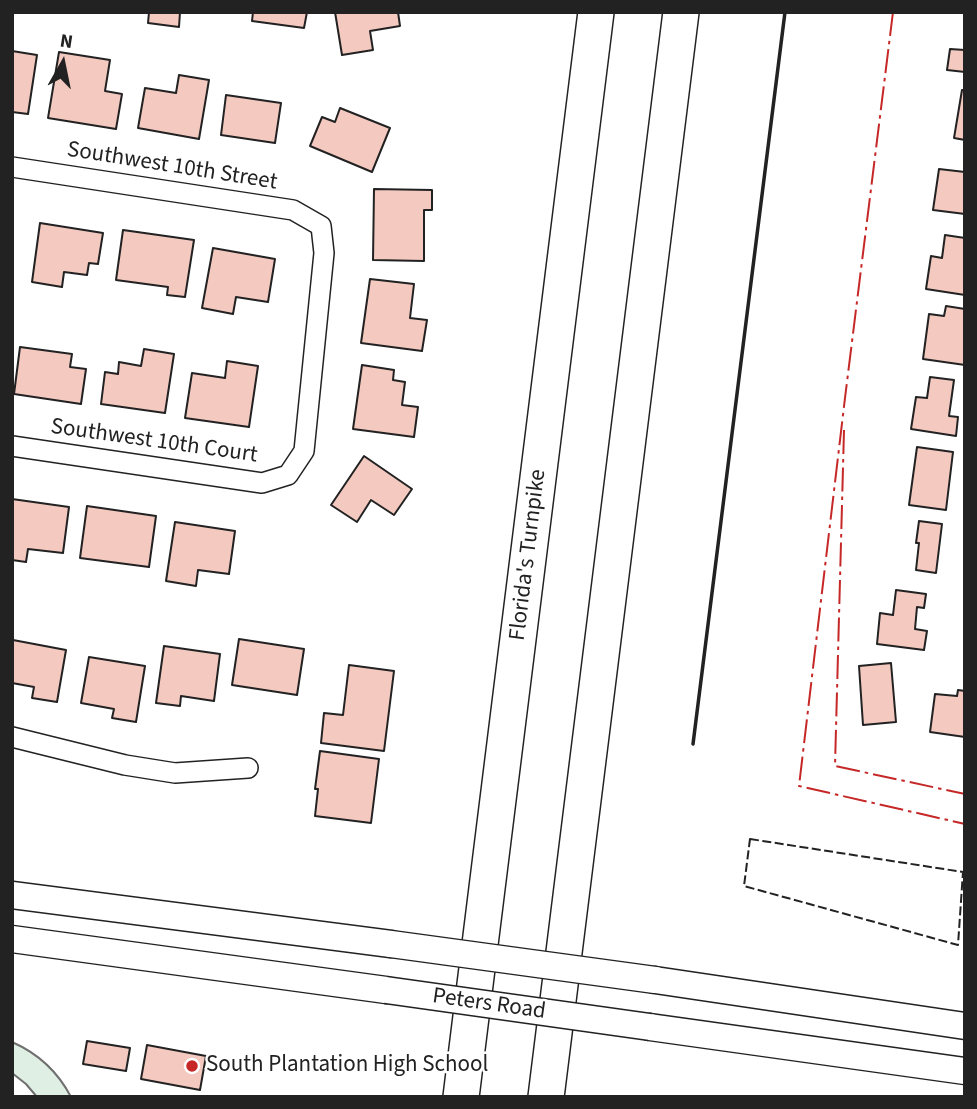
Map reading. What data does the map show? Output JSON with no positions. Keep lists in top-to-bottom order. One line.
{"streets":{"highway":["Florida's Turnpike"],"main road":["Peters Road"],"street":["Southwest 10th Street","Southwest 10th Court"]},"crossings":[["Southwest 10th Street","Southwest 10th Court"]],"places":["South Plantation High School"],"north":"top"}
